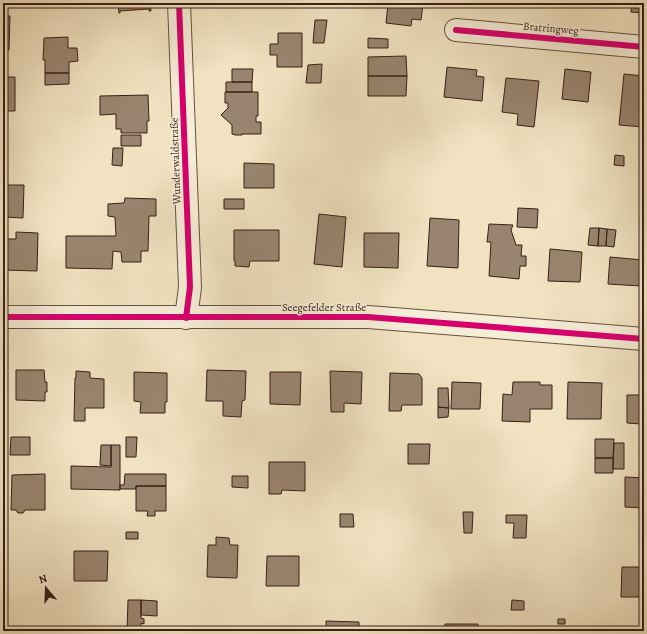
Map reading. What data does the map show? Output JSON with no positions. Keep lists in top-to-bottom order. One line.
{"streets":{"street":["Bratringweg","Wunderwaldstraße","Seegefelder Straße"]},"crossings":[["Wunderwaldstraße","Seegefelder Straße"]],"north":"top"}
